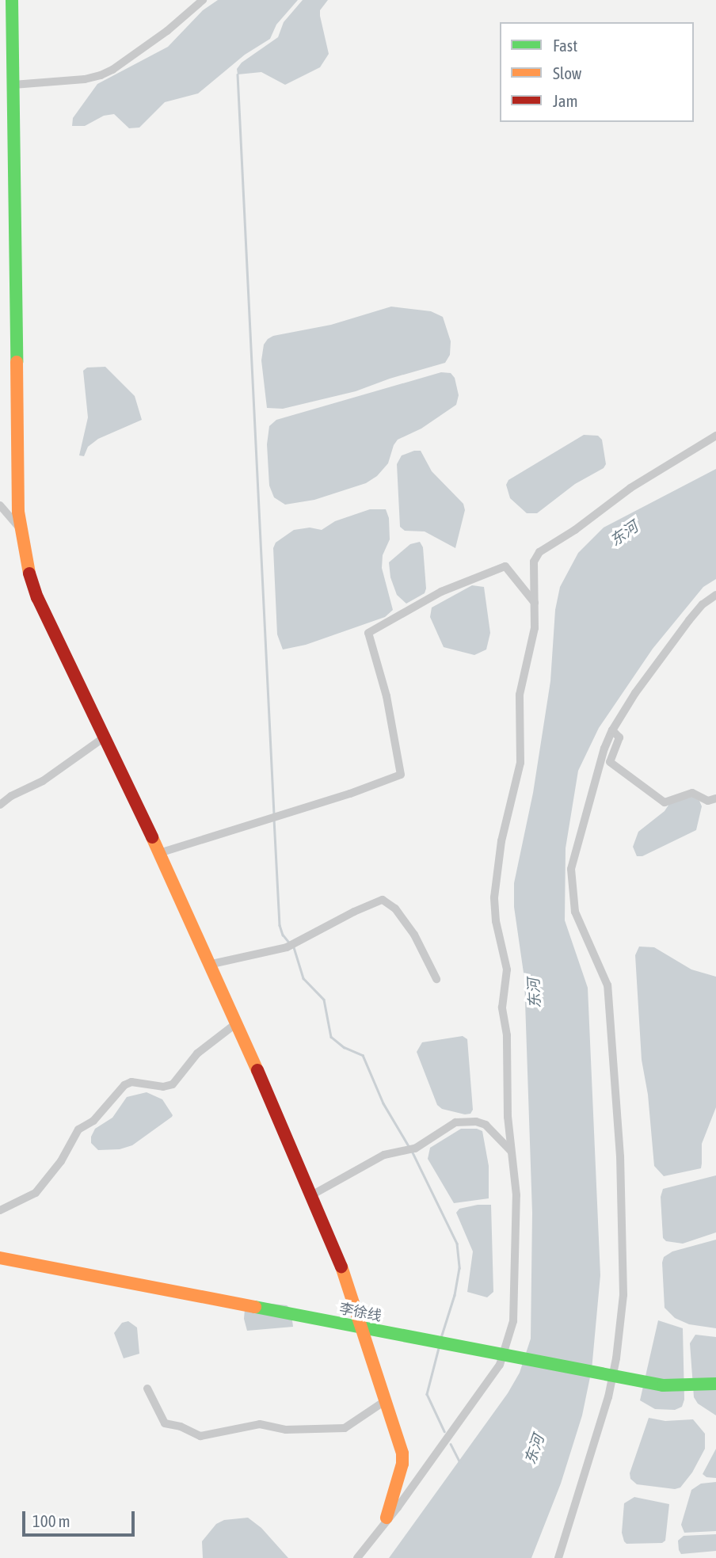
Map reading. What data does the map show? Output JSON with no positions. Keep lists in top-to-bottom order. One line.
{"streets":{"street":["李徐线"]},"water":["东河"],"legend":["Fast","Slow","Jam"],"scale_bar":"100 m"}
